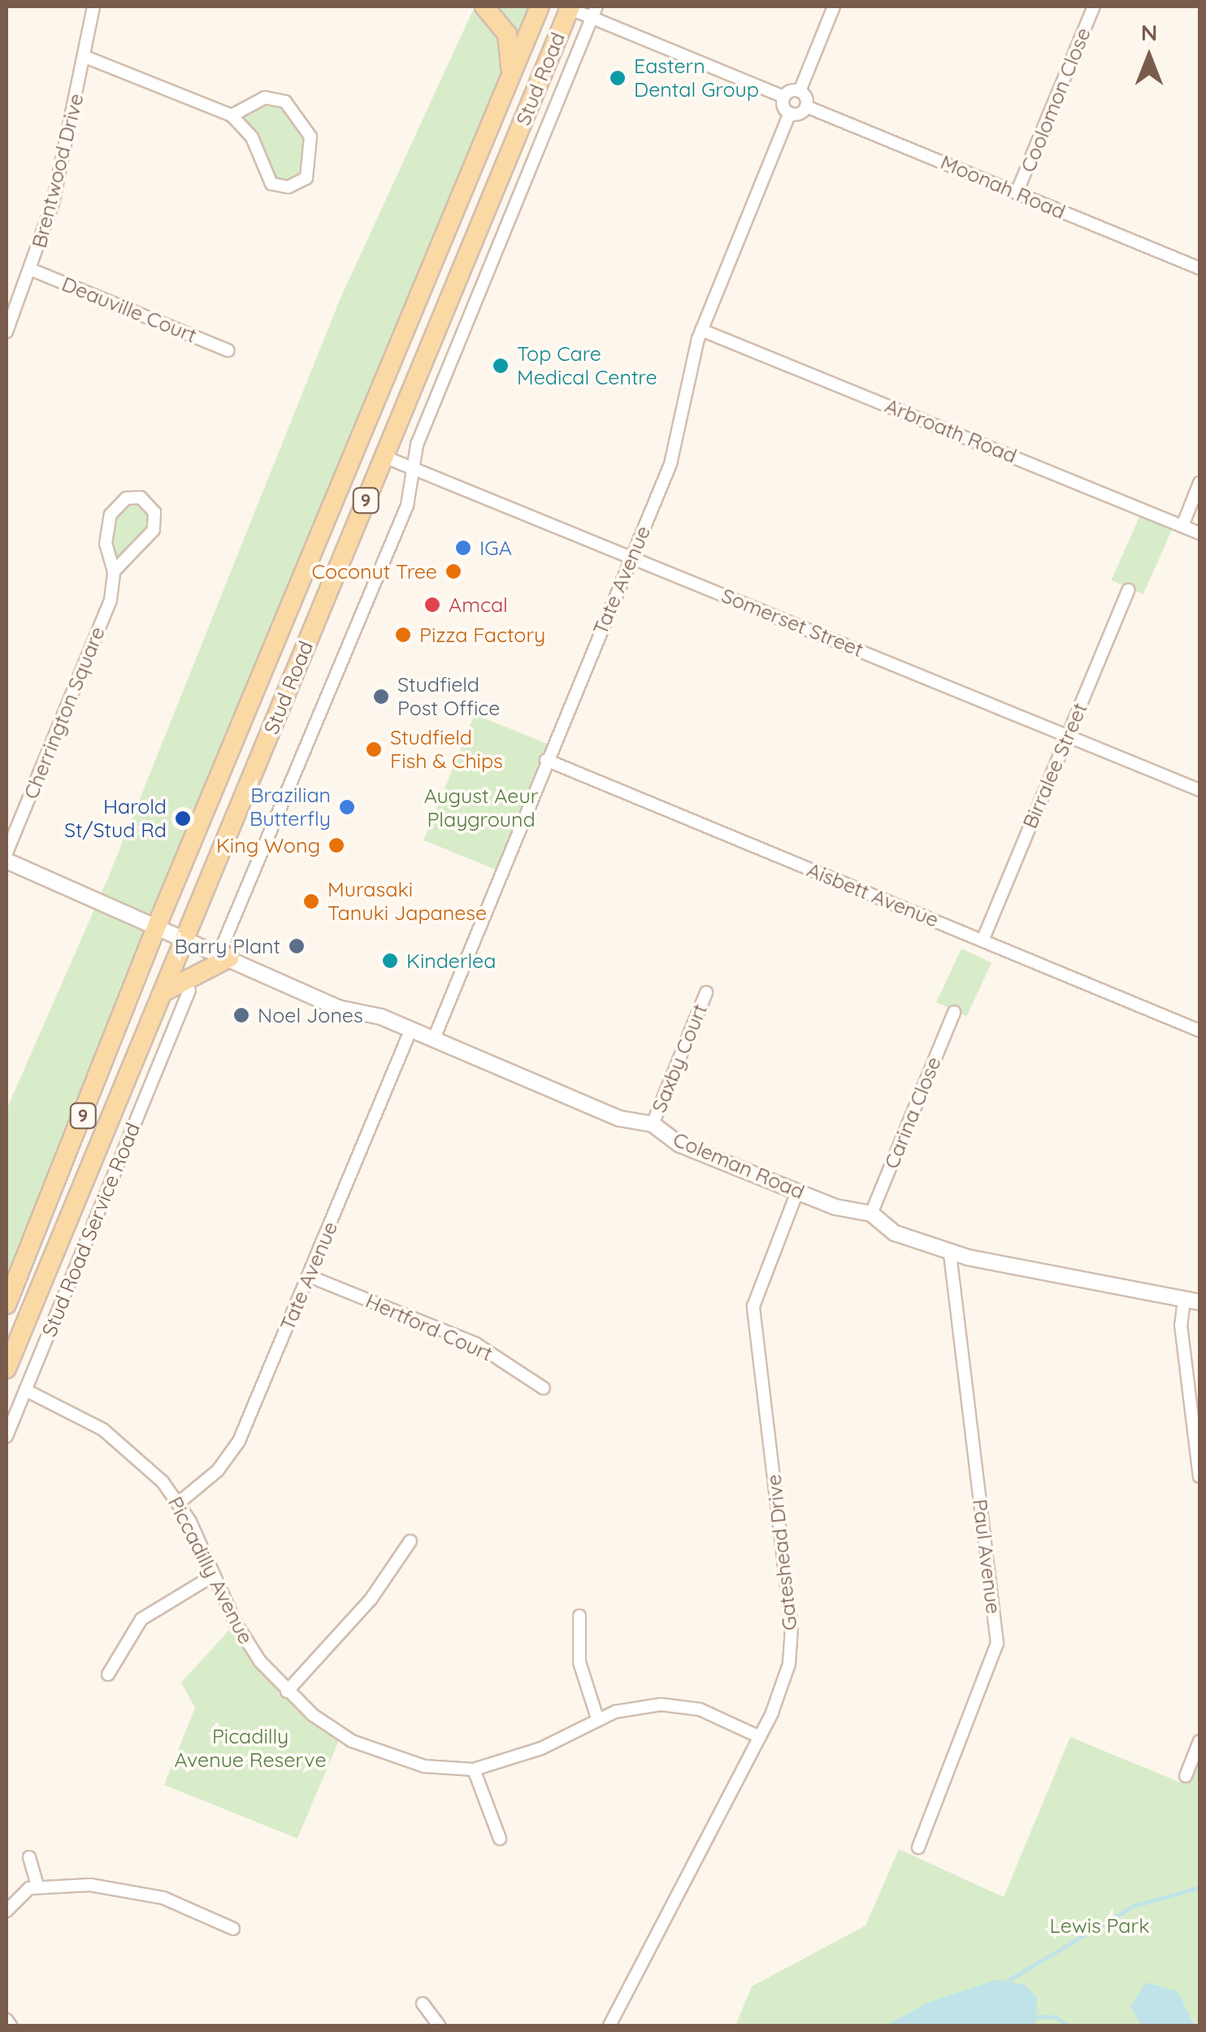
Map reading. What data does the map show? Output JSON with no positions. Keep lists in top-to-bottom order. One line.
{"streets":{"main road":["Stud Road","9"],"street":["Coolomon Close","Brentwood Drive","Moonah Road","Deauville Court","Arbroath Road","Tate Avenue","Somerset Street","Cherrington Square","Birralee Street","Aisbett Avenue","Saxby Court","Carina Close","Coleman Road","Stud Road Service Road","Hertford Court","Gateshead Drive","Paul Avenue","Piccadilly Avenue"]},"crossings":[["Stud Road","Somerset Street"],["Stud Road","Coleman Road"],["Coolomon Close","Moonah Road"],["Brentwood Drive","Deauville Court"],["Arbroath Road","Tate Avenue"],["Tate Avenue","Somerset Street"],["Tate Avenue","Aisbett Avenue"],["Tate Avenue","Coleman Road"],["Tate Avenue","Hertford Court"],["Tate Avenue","Piccadilly Avenue"],["Somerset Street","Birralee Street"],["Birralee Street","Aisbett Avenue"],["Saxby Court","Coleman Road"],["Carina Close","Coleman Road"],["Coleman Road","Gateshead Drive"],["Coleman Road","Paul Avenue"],["Stud Road Service Road","Piccadilly Avenue"],["Gateshead Drive","Piccadilly Avenue"]],"parks":["August Aeur Playground","Picadilly Avenue Reserve","Lewis Park"],"places":["Eastern Dental Group","Top Care Medical Centre","IGA","Coconut Tree","Amcal","Pizza Factory","Studfield Post Office","Studfield Fish & Chips","Brazilian Butterfly","Harold St/Stud Rd","King Wong","Murasaki Tanuki Japanese","Barry Plant","Kinderlea","Noel Jones"],"north":"top"}
